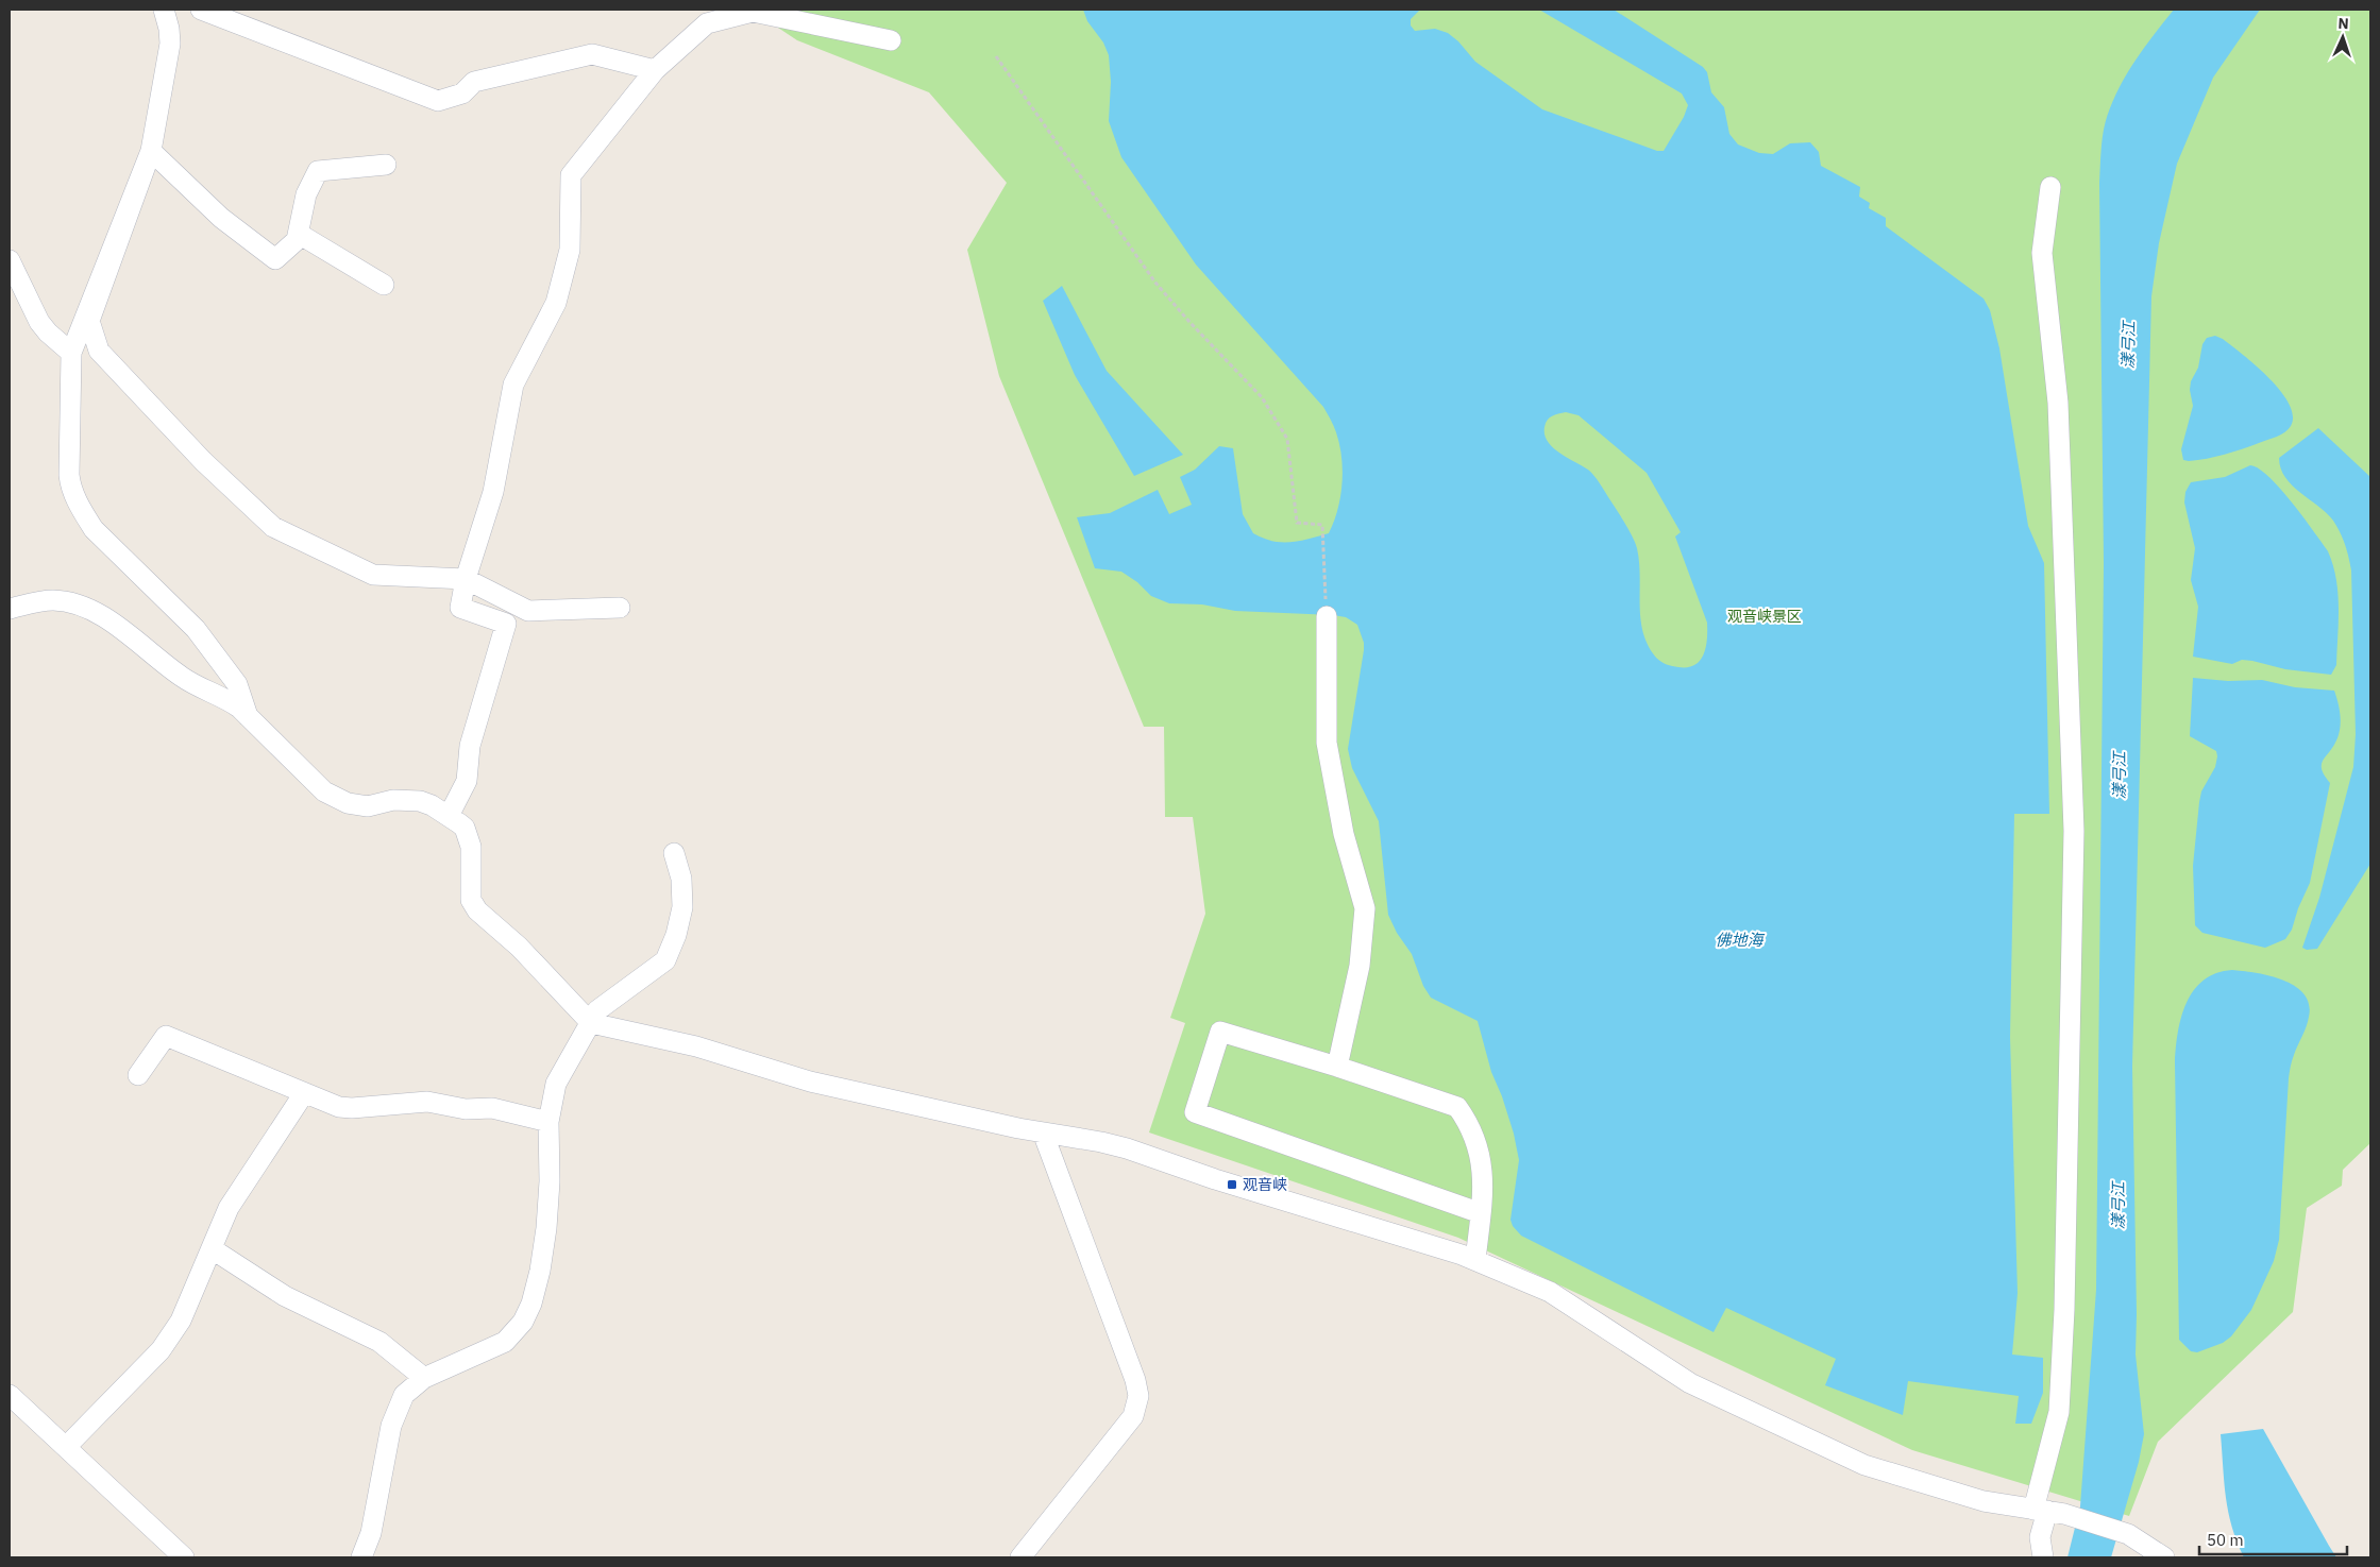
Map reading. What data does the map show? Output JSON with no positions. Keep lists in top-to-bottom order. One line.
{"water":["漾弓江","佛地海"],"parks":["观音峡景区"],"places":{"transit":["观音峡"]},"scale_bar":"50 m","north":"top"}
